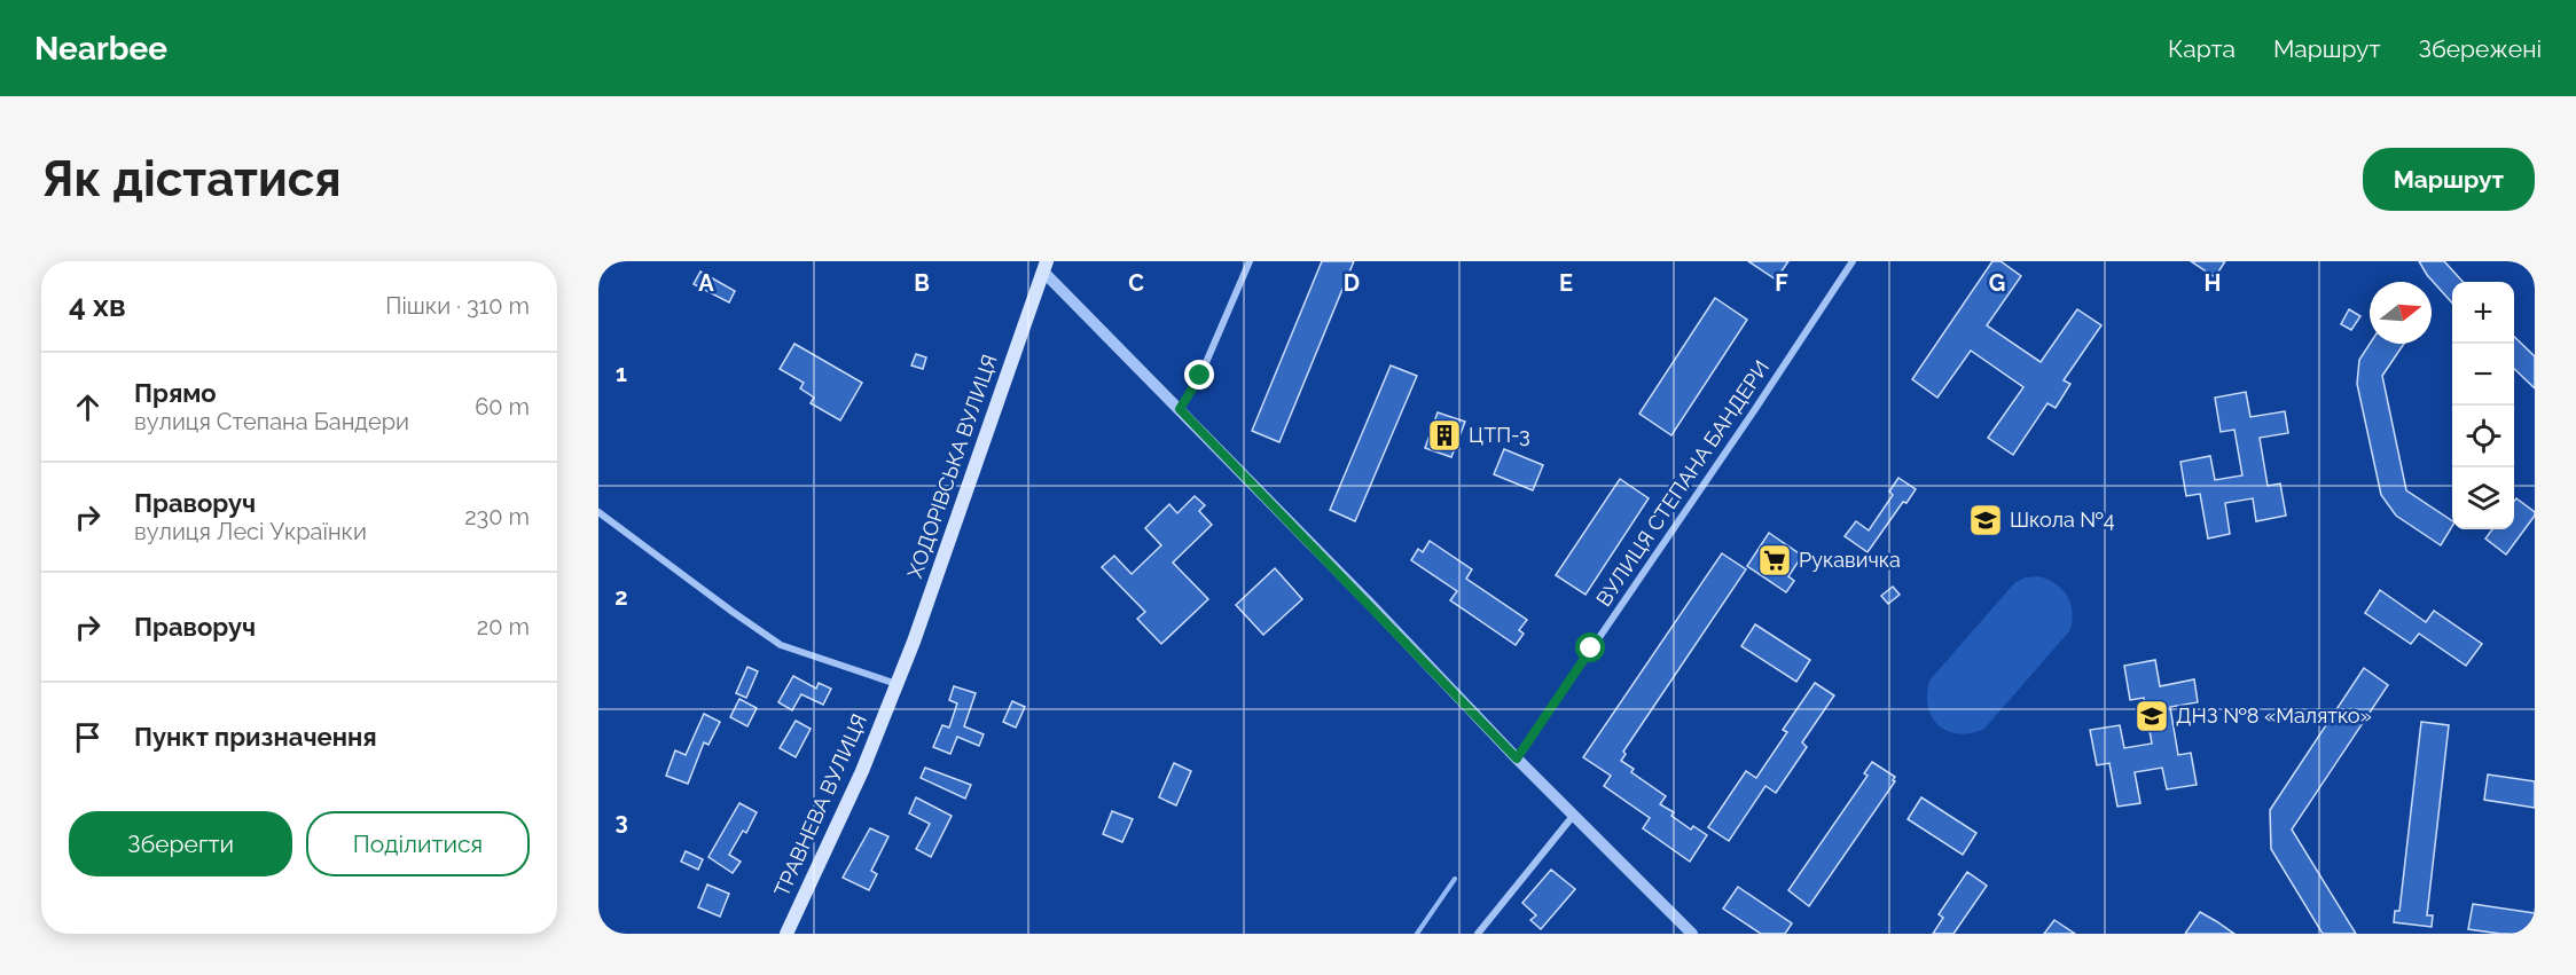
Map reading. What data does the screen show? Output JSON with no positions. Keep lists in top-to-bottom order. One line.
{"streets":{"main road":["ХОДОРІВСЬКА ВУЛИЦЯ","ТРАВНЕВА ВУЛИЦЯ"],"street":["ВУЛИЦЯ СТЕПАНА БАНДЕРИ"]},"crossings":[["ХОДОРІВСЬКА ВУЛИЦЯ","ТРАВНЕВА ВУЛИЦЯ"]],"places":{"building":["ЦТП-3"],"school or university":["Школа №4","ДНЗ №8 «Малятко»"],"supermarket":["Рукавичка"]},"north":"right","page":{"header":"Nearbee","nav":["Карта","Маршрут","Збережені"],"buttons":["Маршрут",["Зберегти","Поділитися"]],"title":"Як дістатися","heading":["4 хв","Пішки · 310 m"],"map_buttons":["+","−"],"list":[["Прямо","вулиця Степана Бандери","60 m"],["Праворуч","вулиця Лесі Українки","230 m"],["Праворуч","20 m"],"Пункт призначення"]},"grid":{"columns":["A","B","C","D","E","F","G","H"],"rows":["1","2","3"]}}
